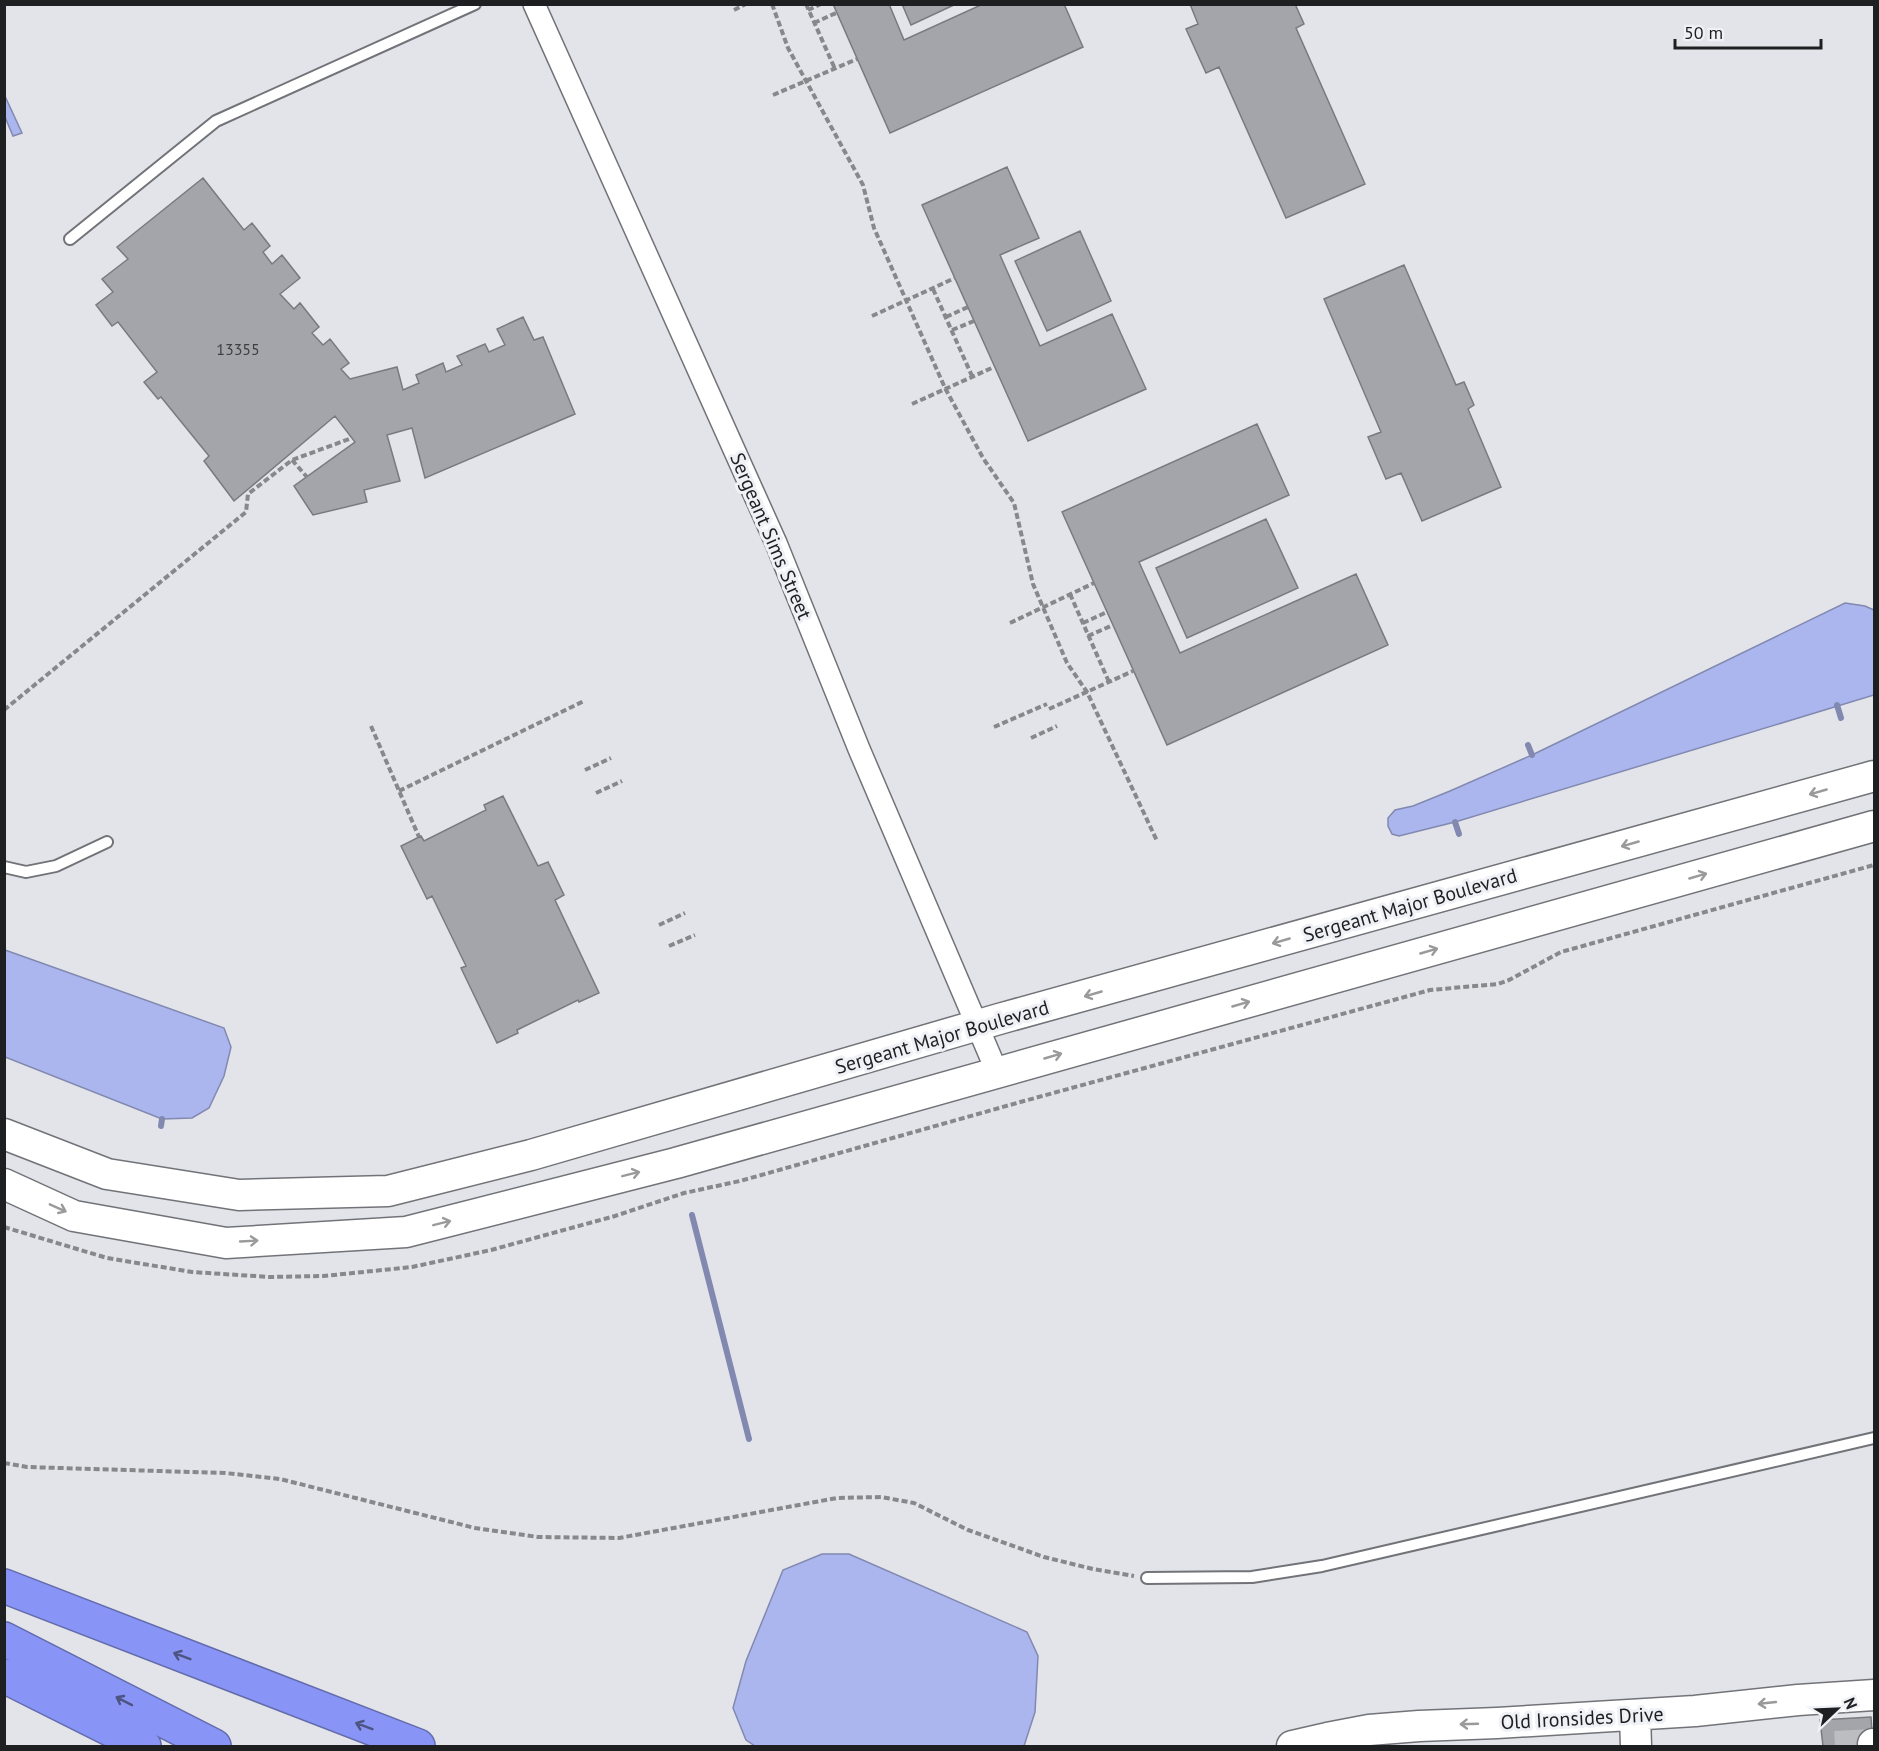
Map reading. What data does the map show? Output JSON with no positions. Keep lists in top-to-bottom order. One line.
{"streets":{"street":["Sergeant Sims Street","Sergeant Major Boulevard","Old Ironsides Drive"]},"crossings":[["Sergeant Sims Street","Sergeant Major Boulevard"]],"one_way":["Old Ironsides Drive"],"house_numbers":["13355"],"scale_bar":"50 m","north":"top right"}
